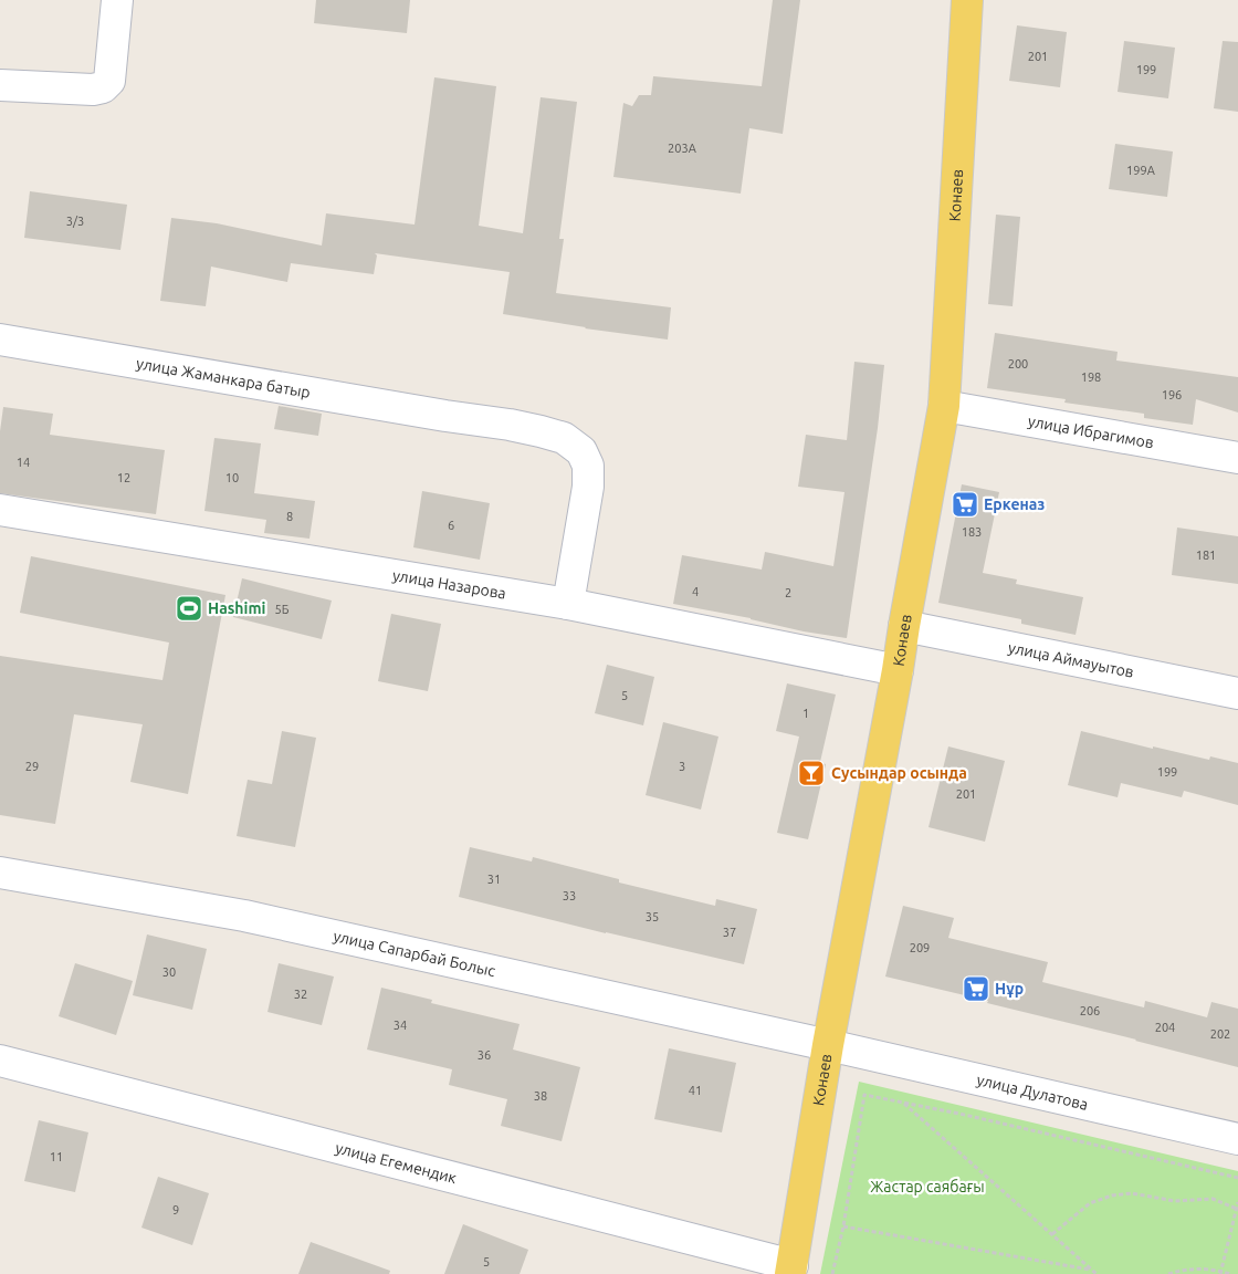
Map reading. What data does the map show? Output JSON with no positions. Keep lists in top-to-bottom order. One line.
{"streets":{"main road":["Конаев"],"street":["улица Жаманкара батыр","улица Ибрагимов","улица Назарова","улица Аймауытов","улица Cапарбай Болыс","улица Дулатова","улица Егемендик"]},"crossings":[["Конаев","улица Ибрагимов"],["Конаев","улица Назарова"],["Конаев","улица Аймауытов"],["Конаев","улица Cапарбай Болыс"],["Конаев","улица Дулатова"],["Конаев","улица Егемендик"],["улица Жаманкара батыр","улица Назарова"],["улица Cапарбай Болыс","улица Дулатова"]],"parks":["Жастар саябағы"],"places":{"supermarket":["Еркеназ","Нұр"],"sports":["Hashimi"],"bar":["Сусындар осында"]},"house_numbers":["201","199","203А","199А","3/3","200","198","196","14","12","10","8","6","183","181","4","2","5Б","5","1","29","3","199","201","31","33","35","37","209","30","32","206","34","204","202","36","41","38","11","9","5"]}
